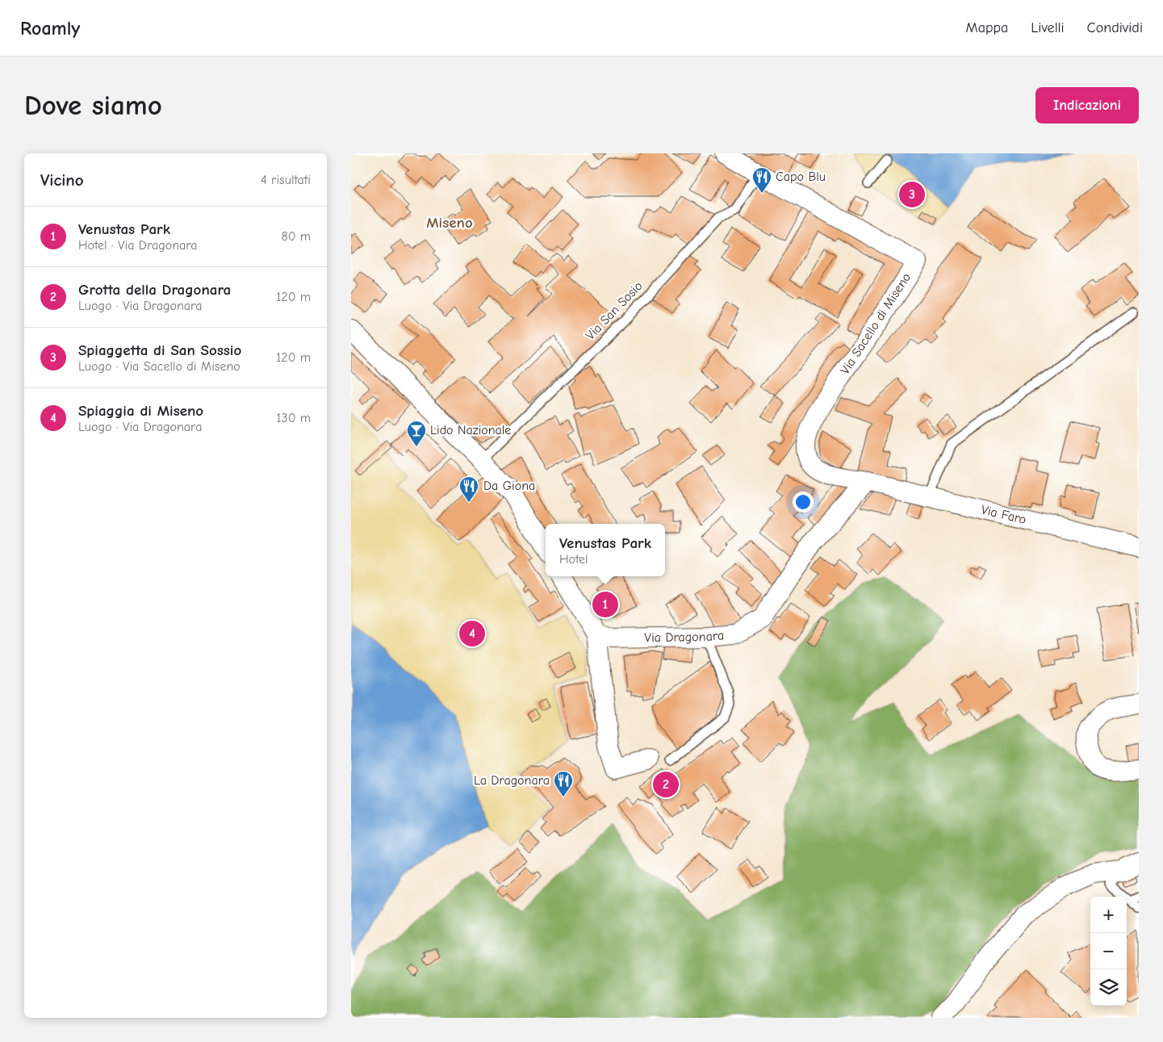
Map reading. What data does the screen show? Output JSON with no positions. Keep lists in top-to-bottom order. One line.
{"streets":{"street":["Via Sacello di Miseno","Via Faro","Via Dragonara"],"lane":["Via San Sosio"]},"crossings":[["Via San Sosio","Via Sacello di Miseno"],["Via Sacello di Miseno","Via Faro"],["Via Sacello di Miseno","Via Dragonara"],["Via Faro","Via Dragonara"]],"districts":["Miseno"],"places":{"restaurant":["Capo Blu","Da Giona","La Dragonara"],"bar":["Lido Nazionale"]},"page":{"header":"Roamly","nav":["Mappa","Livelli","Condividi"],"buttons":"Indicazioni","title":"Dove siamo","heading":["Vicino","4 risultati"],"pins":["3","1","4","2"],"list":[{"mark":"1","name":"Venustas Park","note":"Hotel · Via Dragonara","value":"80 m"},{"mark":"2","name":"Grotta della Dragonara","note":"Luogo · Via Dragonara","value":"120 m"},{"mark":"3","name":"Spiaggetta di San Sossio","note":"Luogo · Via Sacello di Miseno","value":"120 m"},{"mark":"4","name":"Spiaggia di Miseno","note":"Luogo · Via Dragonara","value":"130 m"}],"popup":["Venustas Park","Hotel"],"map_buttons":["+","−"]}}
